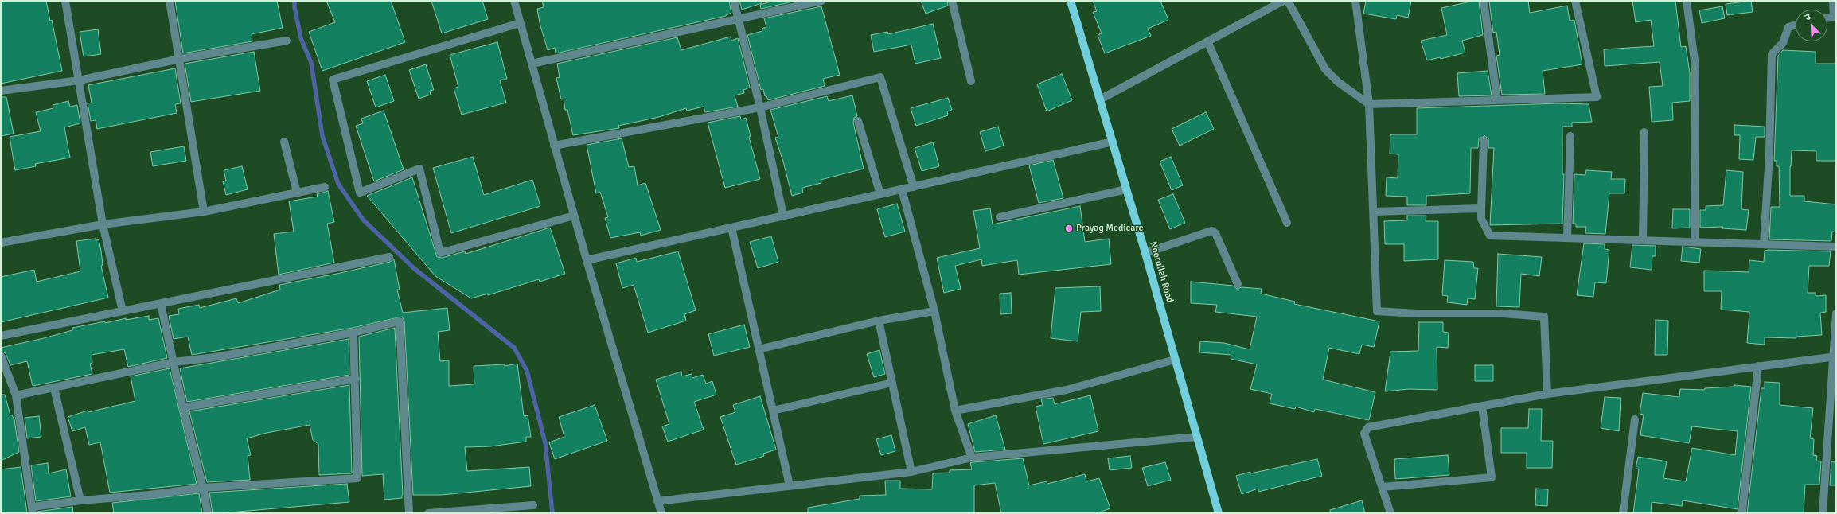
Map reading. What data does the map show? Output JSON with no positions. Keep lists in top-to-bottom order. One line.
{"streets":{"main road":["Noorullah Road"]},"places":["Prayag Medicare"],"north":"top left"}
